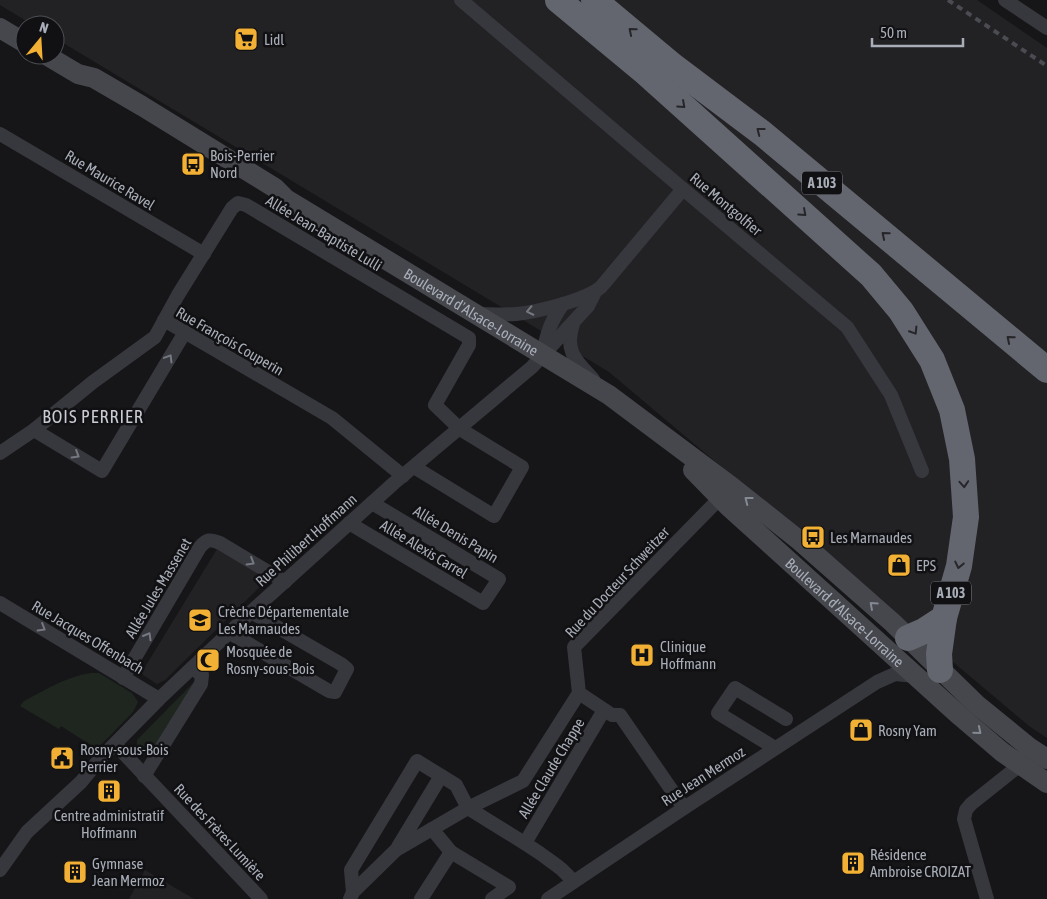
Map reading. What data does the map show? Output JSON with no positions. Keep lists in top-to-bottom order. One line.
{"streets":{"highway":["A 103"],"main road":["Boulevard d'Alsace-Lorraine"],"street":["Rue Maurice Ravel","Rue Montgolfier","Allée Jean-Baptiste Lulli","Rue François Couperin","Allée Denis Papin","Rue Philibert Hoffmann","Allée Alexis Carrel","Rue du Docteur Schweitzer","Allée Jules Massenet","Rue Jacques Offenbach","Allée Claude Chappe","Rue Jean Mermoz","Rue des Frères Lumière"]},"crossings":[["Rue Maurice Ravel","Allée Jean-Baptiste Lulli"],["A 103","Boulevard d'Alsace-Lorraine"],["A 103","Rue Jean Mermoz"],["Rue Montgolfier","Rue Philibert Hoffmann"],["Allée Jean-Baptiste Lulli","Rue François Couperin"],["Allée Jean-Baptiste Lulli","Rue Philibert Hoffmann"],["Boulevard d'Alsace-Lorraine","Rue Philibert Hoffmann"],["Boulevard d'Alsace-Lorraine","Rue du Docteur Schweitzer"],["Boulevard d'Alsace-Lorraine","Rue Jean Mermoz"],["Rue François Couperin","Rue Philibert Hoffmann"],["Allée Denis Papin","Rue Philibert Hoffmann"],["Allée Denis Papin","Allée Alexis Carrel"],["Rue Philibert Hoffmann","Allée Alexis Carrel"],["Rue Philibert Hoffmann","Allée Jules Massenet"],["Rue Philibert Hoffmann","Rue Jacques Offenbach"],["Rue Philibert Hoffmann","Rue des Frères Lumière"],["Allée Jules Massenet","Rue Jacques Offenbach"]],"one_way":["Rue Jacques Offenbach"],"districts":["BOIS PERRIER"],"places":{"supermarket":["Lidl"],"bus stop":["Bois-Perrier Nord","Les Marnaudes"],"shop":["EPS","Rosny Yam"],"school or university":["Crèche Départementale Les Marnaudes"],"hospital":["Clinique Hoffmann"],"mosque":["Mosquée de Rosny-sous-Bois"],"public building":["Rosny-sous-Bois Perrier"],"building":["Centre administratif Hoffmann","Résidence Ambroise CROIZAT","Gymnase Jean Mermoz"]},"scale_bar":"50 m","north":"top"}
